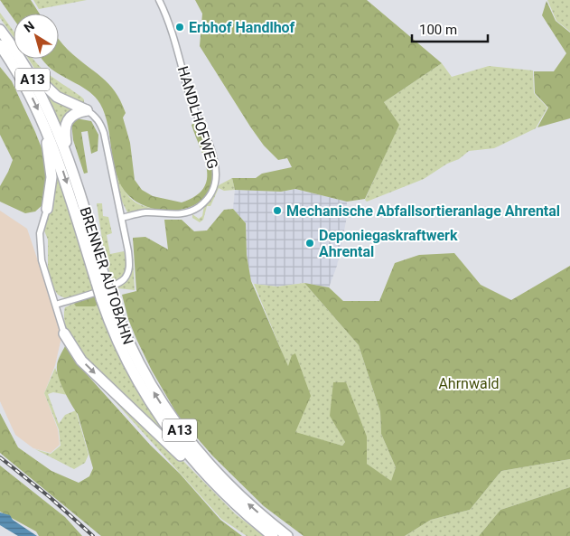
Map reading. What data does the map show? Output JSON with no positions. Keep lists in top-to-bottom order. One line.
{"streets":{"highway":["A13","BRENNER AUTOBAHN"],"street":["HANDLHOFWEG"]},"parks":["Ahrnwald"],"places":["Erbhof Handlhof","Mechanische Abfallsortieranlage Ahrental","Deponiegaskraftwerk Ahrental"],"scale_bar":"100 m","north":"top left"}
